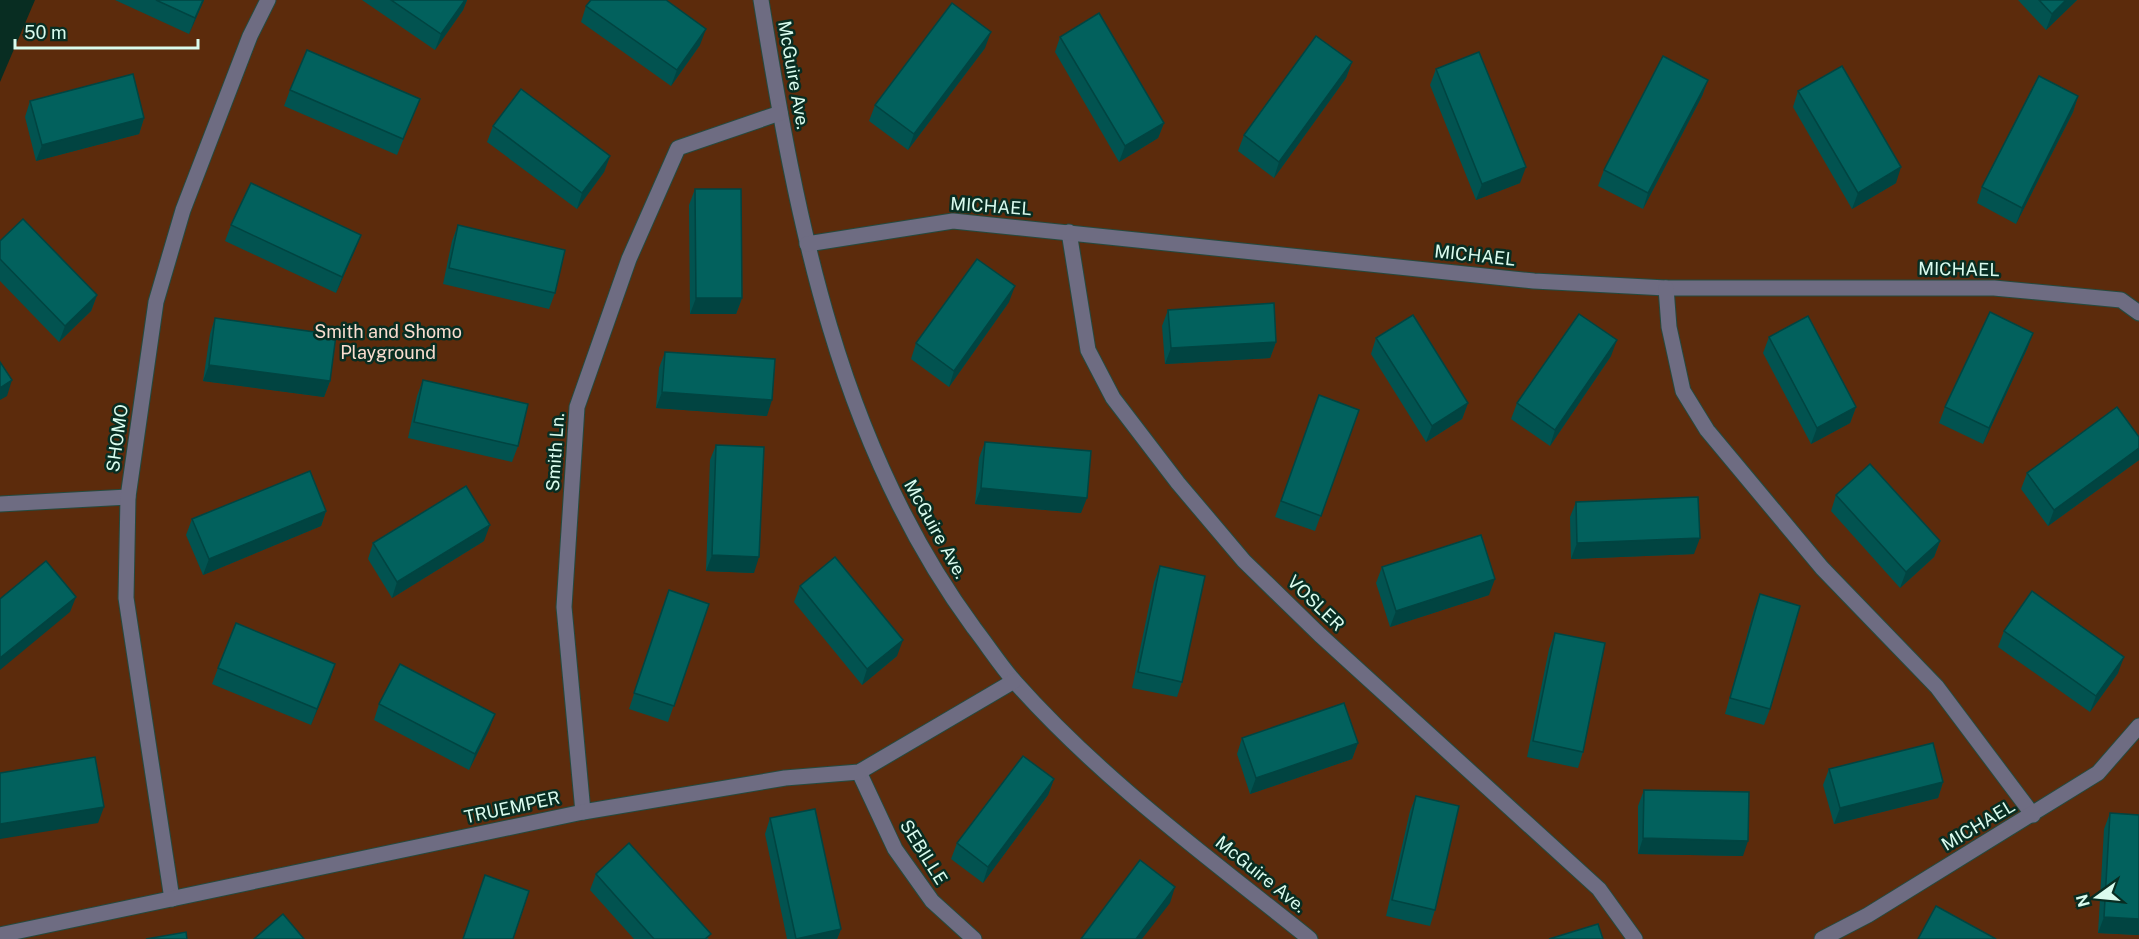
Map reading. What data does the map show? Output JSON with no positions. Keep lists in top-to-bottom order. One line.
{"streets":{"lane":["McGuire Ave.","MICHAEL","SHOMO","Smith Ln.","VOSLER","TRUEMPER","SEBILLE"]},"crossings":[["McGuire Ave.","MICHAEL"],["McGuire Ave.","Smith Ln."],["McGuire Ave.","TRUEMPER"],["MICHAEL","VOSLER"],["SHOMO","TRUEMPER"],["Smith Ln.","TRUEMPER"],["TRUEMPER","SEBILLE"]],"parks":["Smith and Shomo Playground"],"scale_bar":"50 m","north":"left"}
